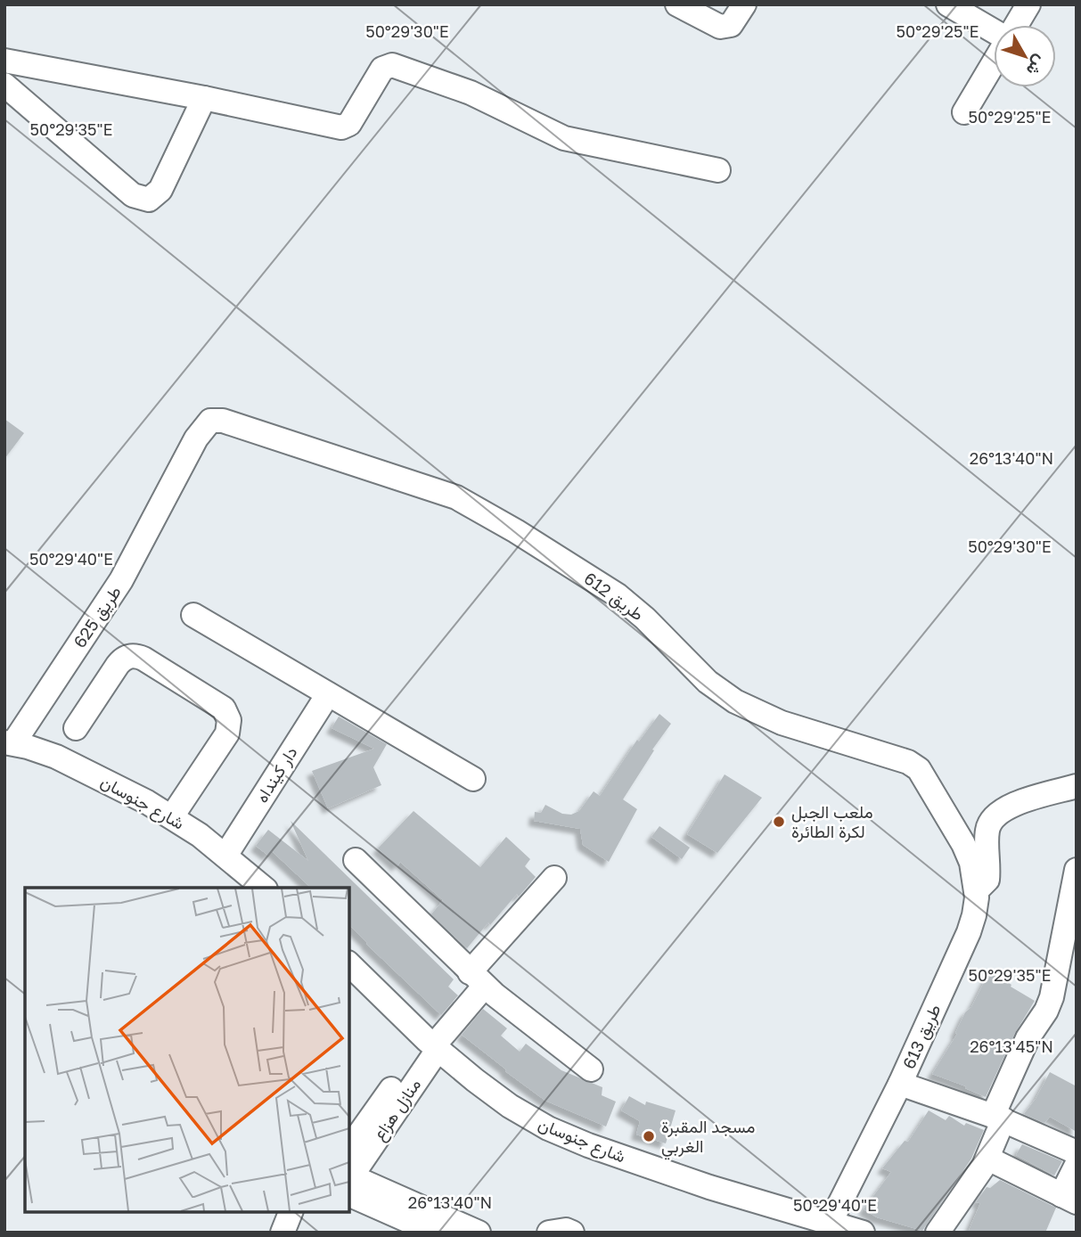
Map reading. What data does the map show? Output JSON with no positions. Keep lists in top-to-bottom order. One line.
{"streets":{"street":["طريق 612","طريق 625","دار كينداه","شارع جنوسان","طريق 613","منازل هزاع"]},"crossings":[["طريق 612","طريق 625"],["طريق 612","طريق 613"],["طريق 625","شارع جنوسان"],["دار كينداه","شارع جنوسان"],["شارع جنوسان","طريق 613"],["شارع جنوسان","منازل هزاع"]],"places":["ملعب الجبل لكرة الطائرة","مسجد المقبرة الغربي"],"north":"bottom right","coordinates":["50°29'30\"E","50°29'25\"E","50°29'35\"E","26°13'40\"N","50°29'40\"E","26°13'45\"N"]}
